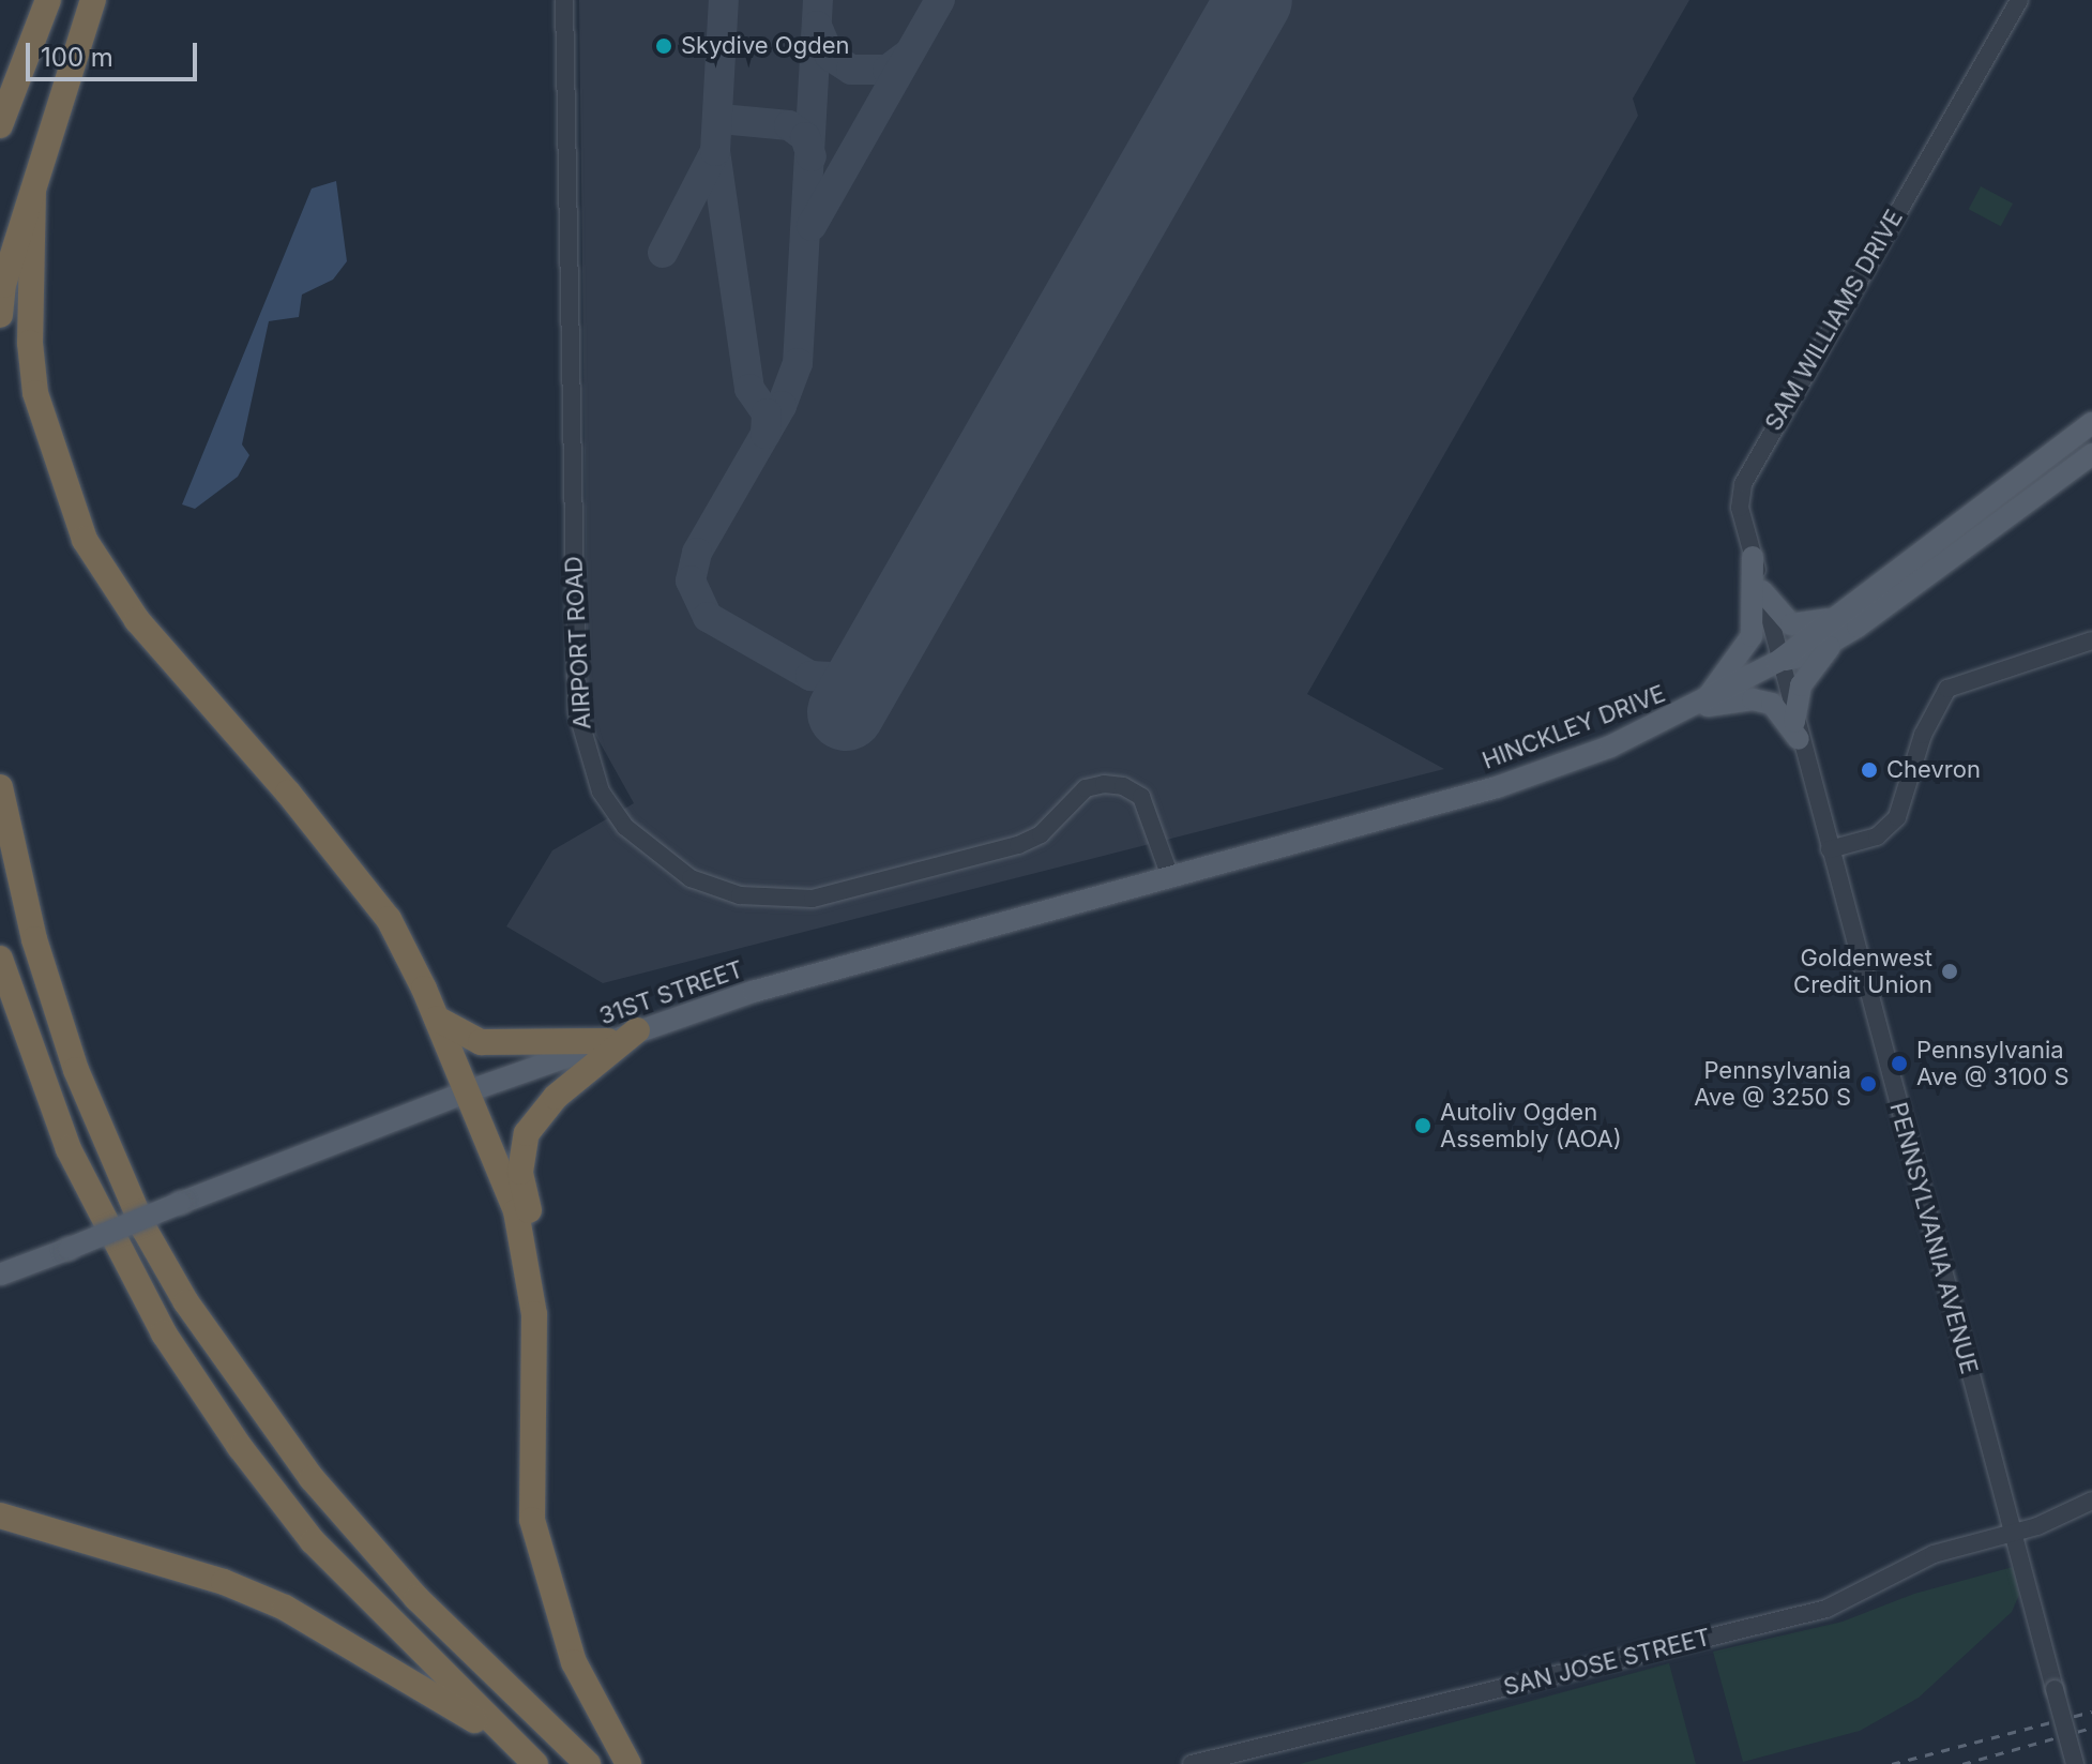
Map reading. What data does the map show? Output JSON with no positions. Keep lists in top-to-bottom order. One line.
{"streets":{"main road":["HINCKLEY DRIVE","31ST STREET"],"street":["SAM WILLIAMS DRIVE","AIRPORT ROAD","PENNSYLVANIA AVENUE","SAN JOSE STREET"]},"crossings":[["SAM WILLIAMS DRIVE","HINCKLEY DRIVE"],["SAM WILLIAMS DRIVE","PENNSYLVANIA AVENUE"],["AIRPORT ROAD","31ST STREET"],["HINCKLEY DRIVE","31ST STREET"],["HINCKLEY DRIVE","PENNSYLVANIA AVENUE"],["PENNSYLVANIA AVENUE","SAN JOSE STREET"]],"places":["Skydive Ogden","Chevron","Goldenwest Credit Union","Pennsylvania Ave @ 3100 S","Pennsylvania Ave @ 3250 S","Autoliv Ogden Assembly (AOA)"],"scale_bar":"100 m"}
